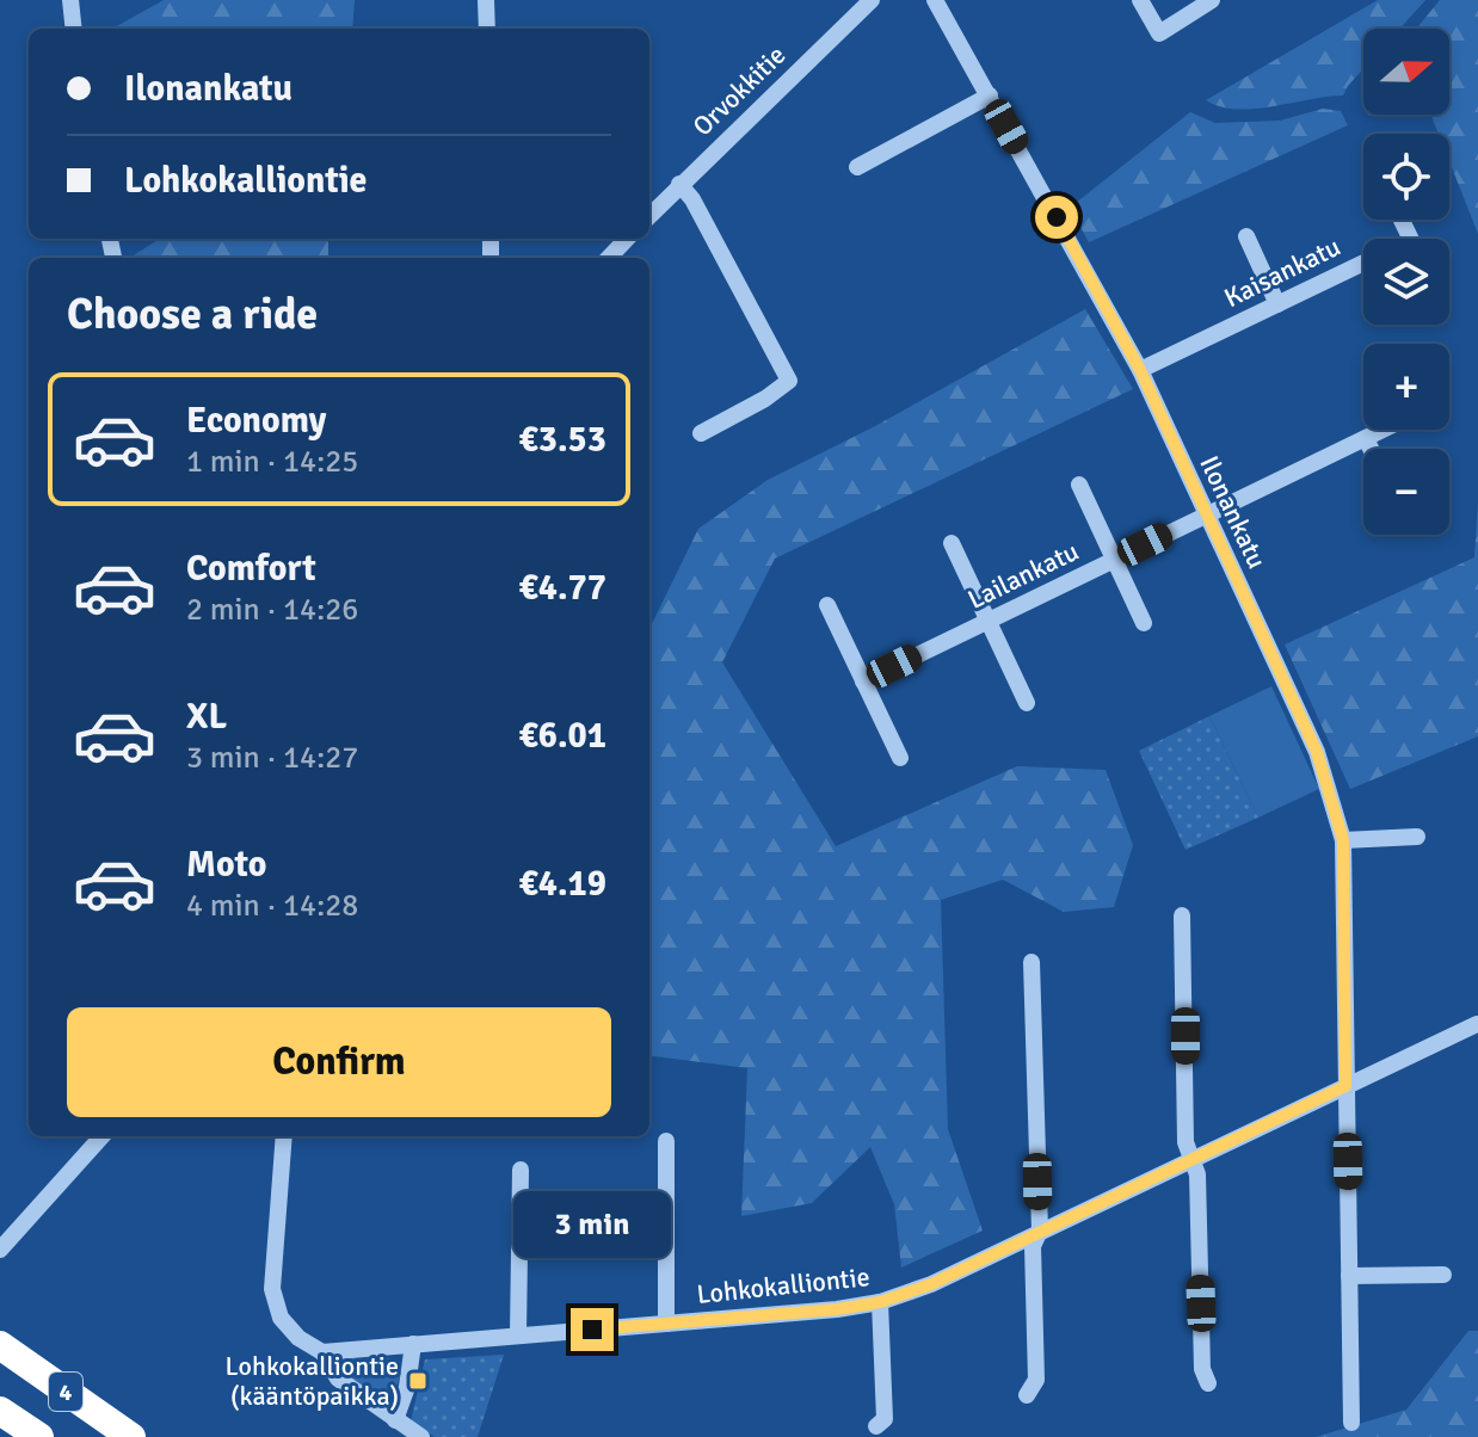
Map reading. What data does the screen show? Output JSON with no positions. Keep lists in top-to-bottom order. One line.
{"streets":{"highway":["4"],"street":["Orvokkitie","Kaisankatu","Ilonankatu","Lailankatu","Lohkokalliontie"]},"crossings":[["Kaisankatu","Ilonankatu"],["Ilonankatu","Lailankatu"],["Ilonankatu","Lohkokalliontie"]],"places":{"transit":["Lohkokalliontie (kääntöpaikka)"]},"north":"right","page":{"map_buttons":["+","−"],"banner":["Ilonankatu","Lohkokalliontie"],"heading":"Choose a ride","list":[{"name":"Economy","note":"1 min · 14:25","value":"€3.53"},{"name":"Comfort","note":"2 min · 14:26","value":"€4.77"},{"name":"XL","note":"3 min · 14:27","value":"€6.01"},{"name":"Moto","note":"4 min · 14:28","value":"€4.19"}],"buttons":"Confirm","bubble":"3 min"}}
